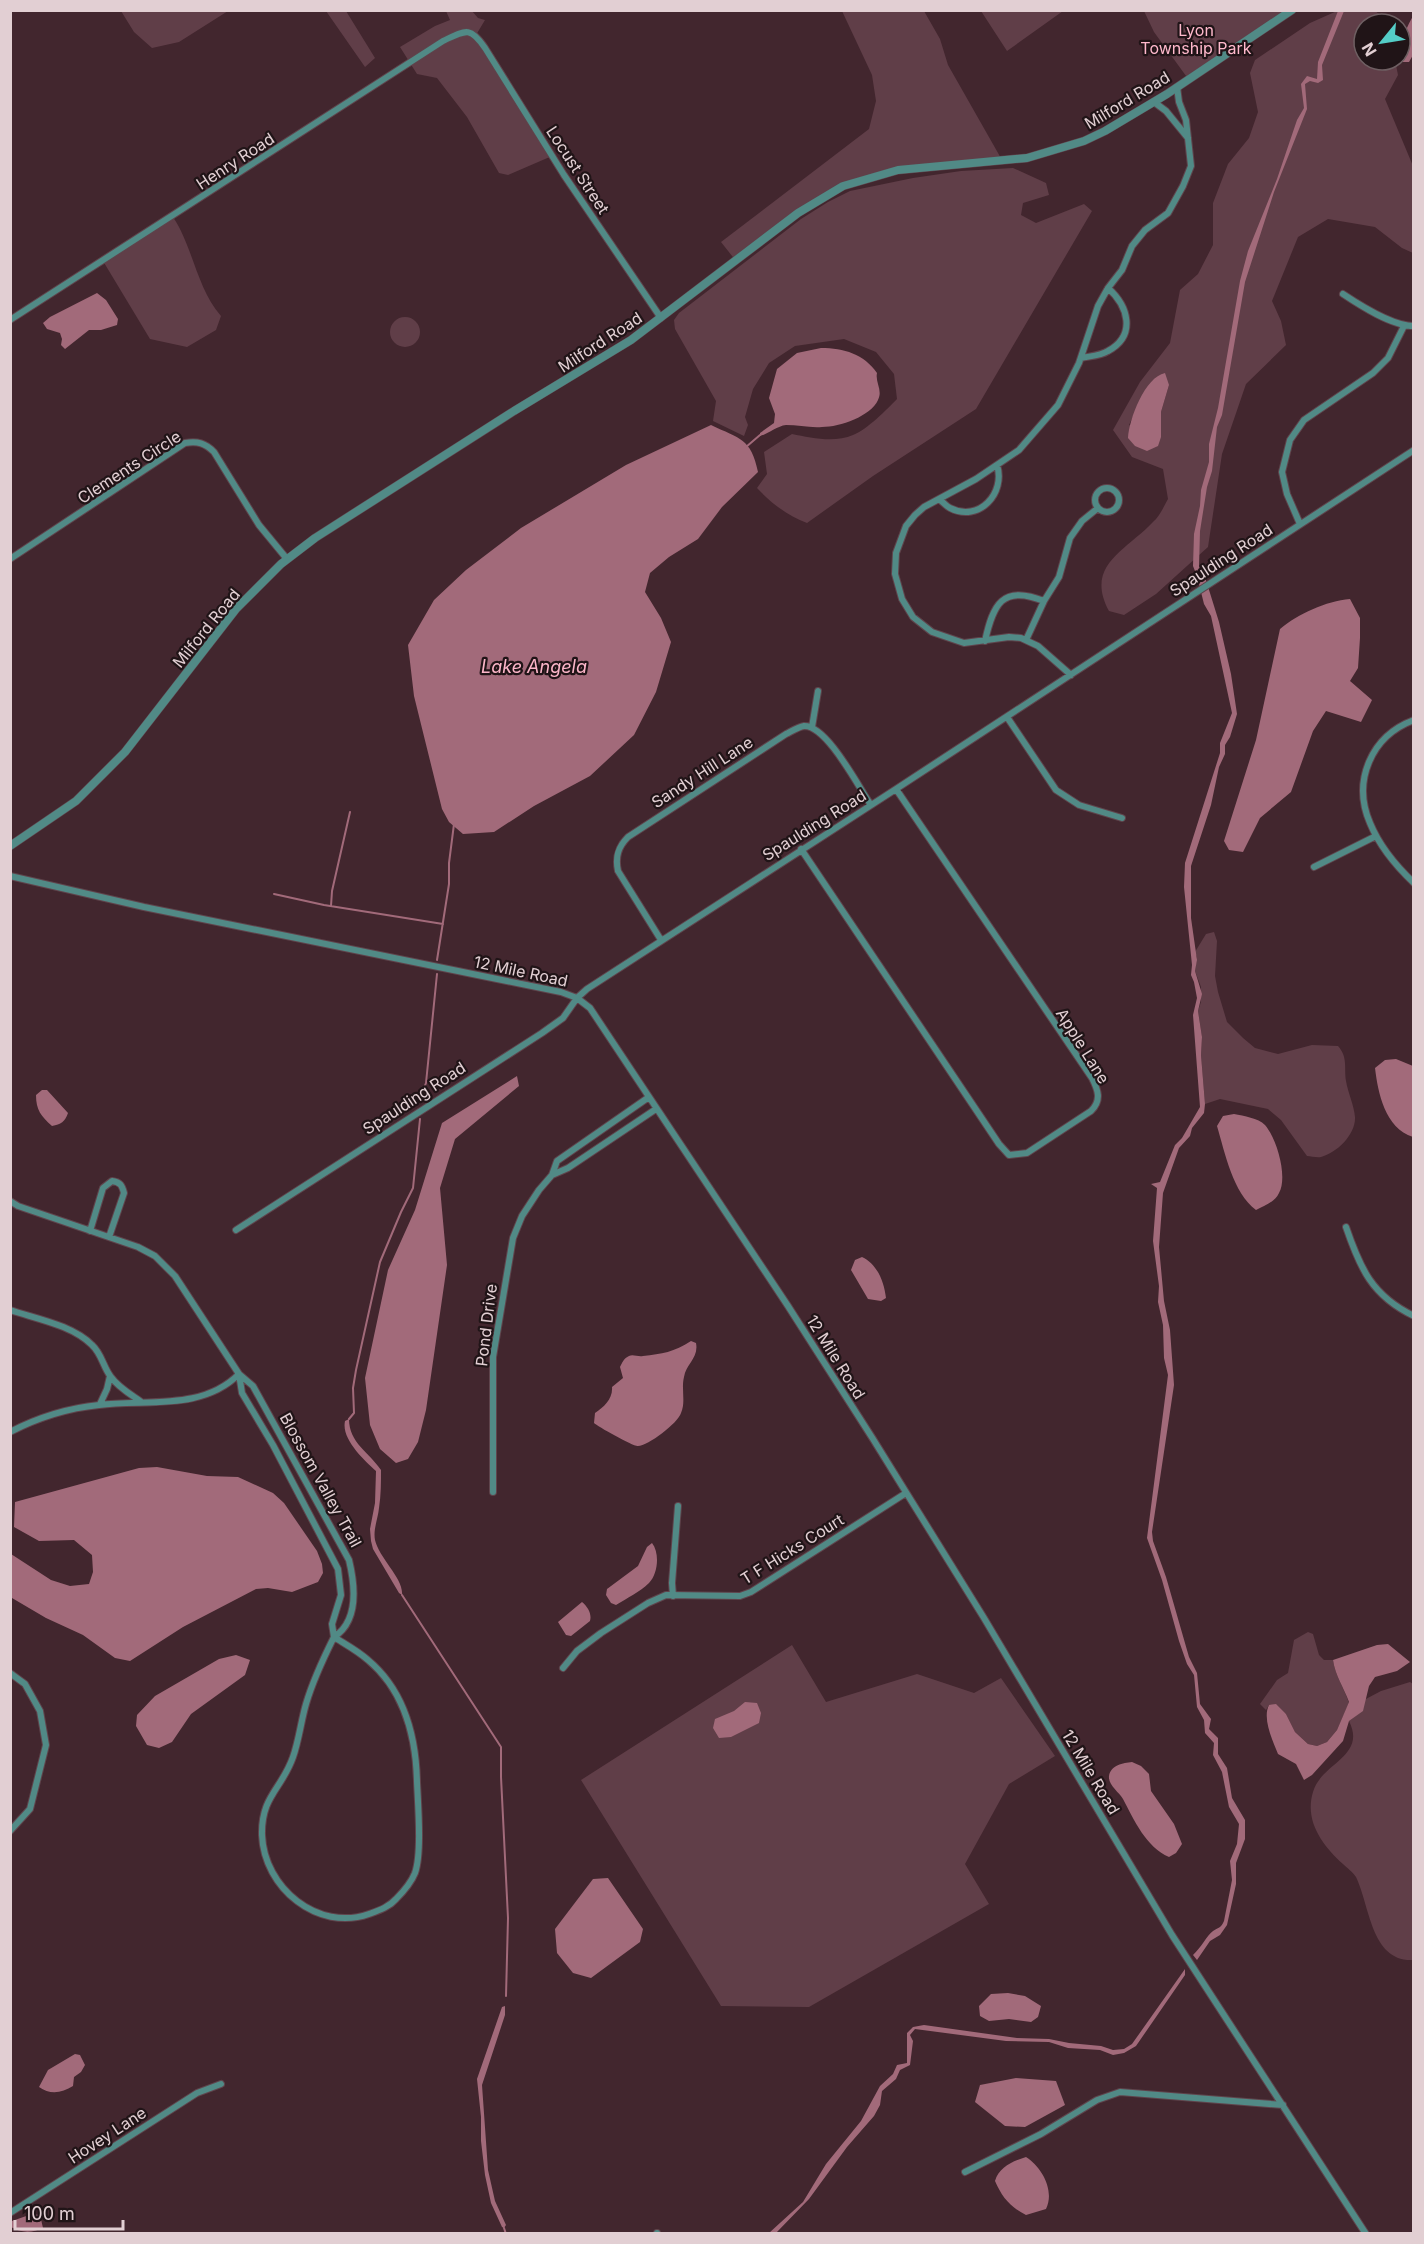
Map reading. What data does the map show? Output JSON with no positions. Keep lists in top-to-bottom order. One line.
{"streets":{"street":["Milford Road","Henry Road","Locust Street","Clements Circle","Spaulding Road","Sandy Hill Lane","12 Mile Road","Apple Lane","Pond Drive","Blossom Valley Trail","T F Hicks Court","Hovey Lane"]},"crossings":[["Milford Road","Locust Street"],["Milford Road","Clements Circle"],["Henry Road","Locust Street"],["Spaulding Road","Sandy Hill Lane"],["Spaulding Road","12 Mile Road"],["Spaulding Road","Apple Lane"],["12 Mile Road","Pond Drive"],["12 Mile Road","T F Hicks Court"]],"water":["Lake Angela"],"parks":["Lyon Township Park"],"scale_bar":"100 m","north":"bottom left"}
